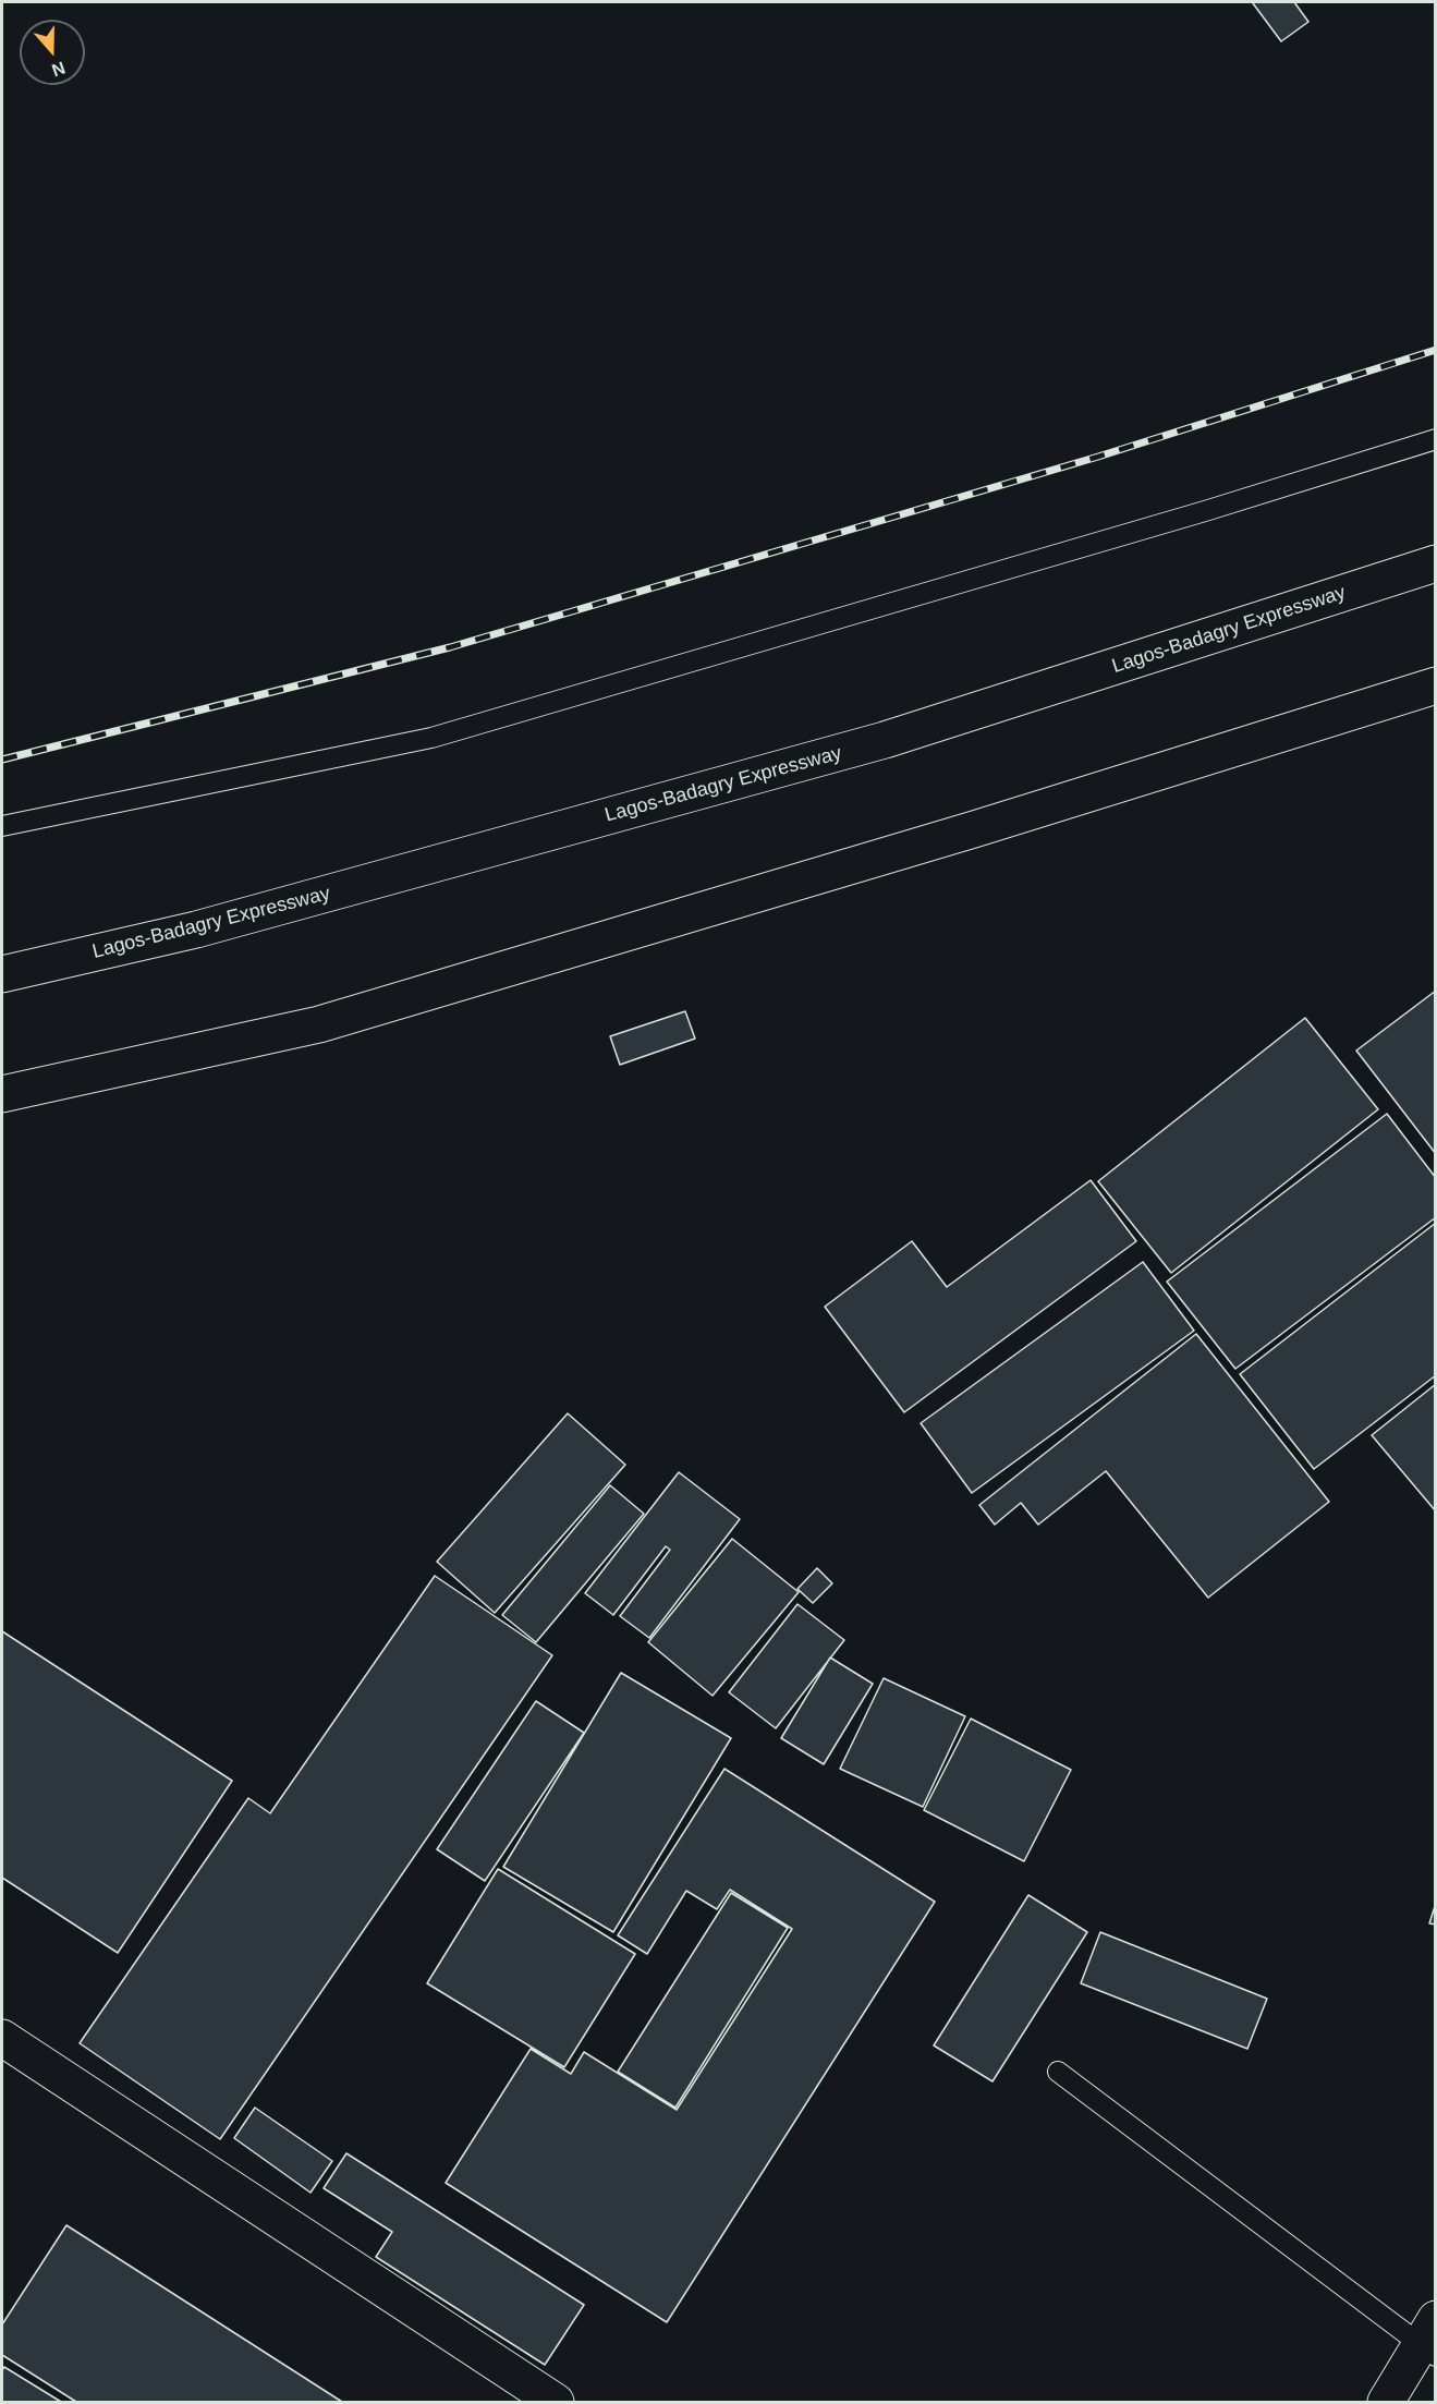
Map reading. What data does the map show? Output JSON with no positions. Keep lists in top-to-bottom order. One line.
{"streets":{"main road":["Lagos-Badagry Expressway"]},"north":"bottom"}
